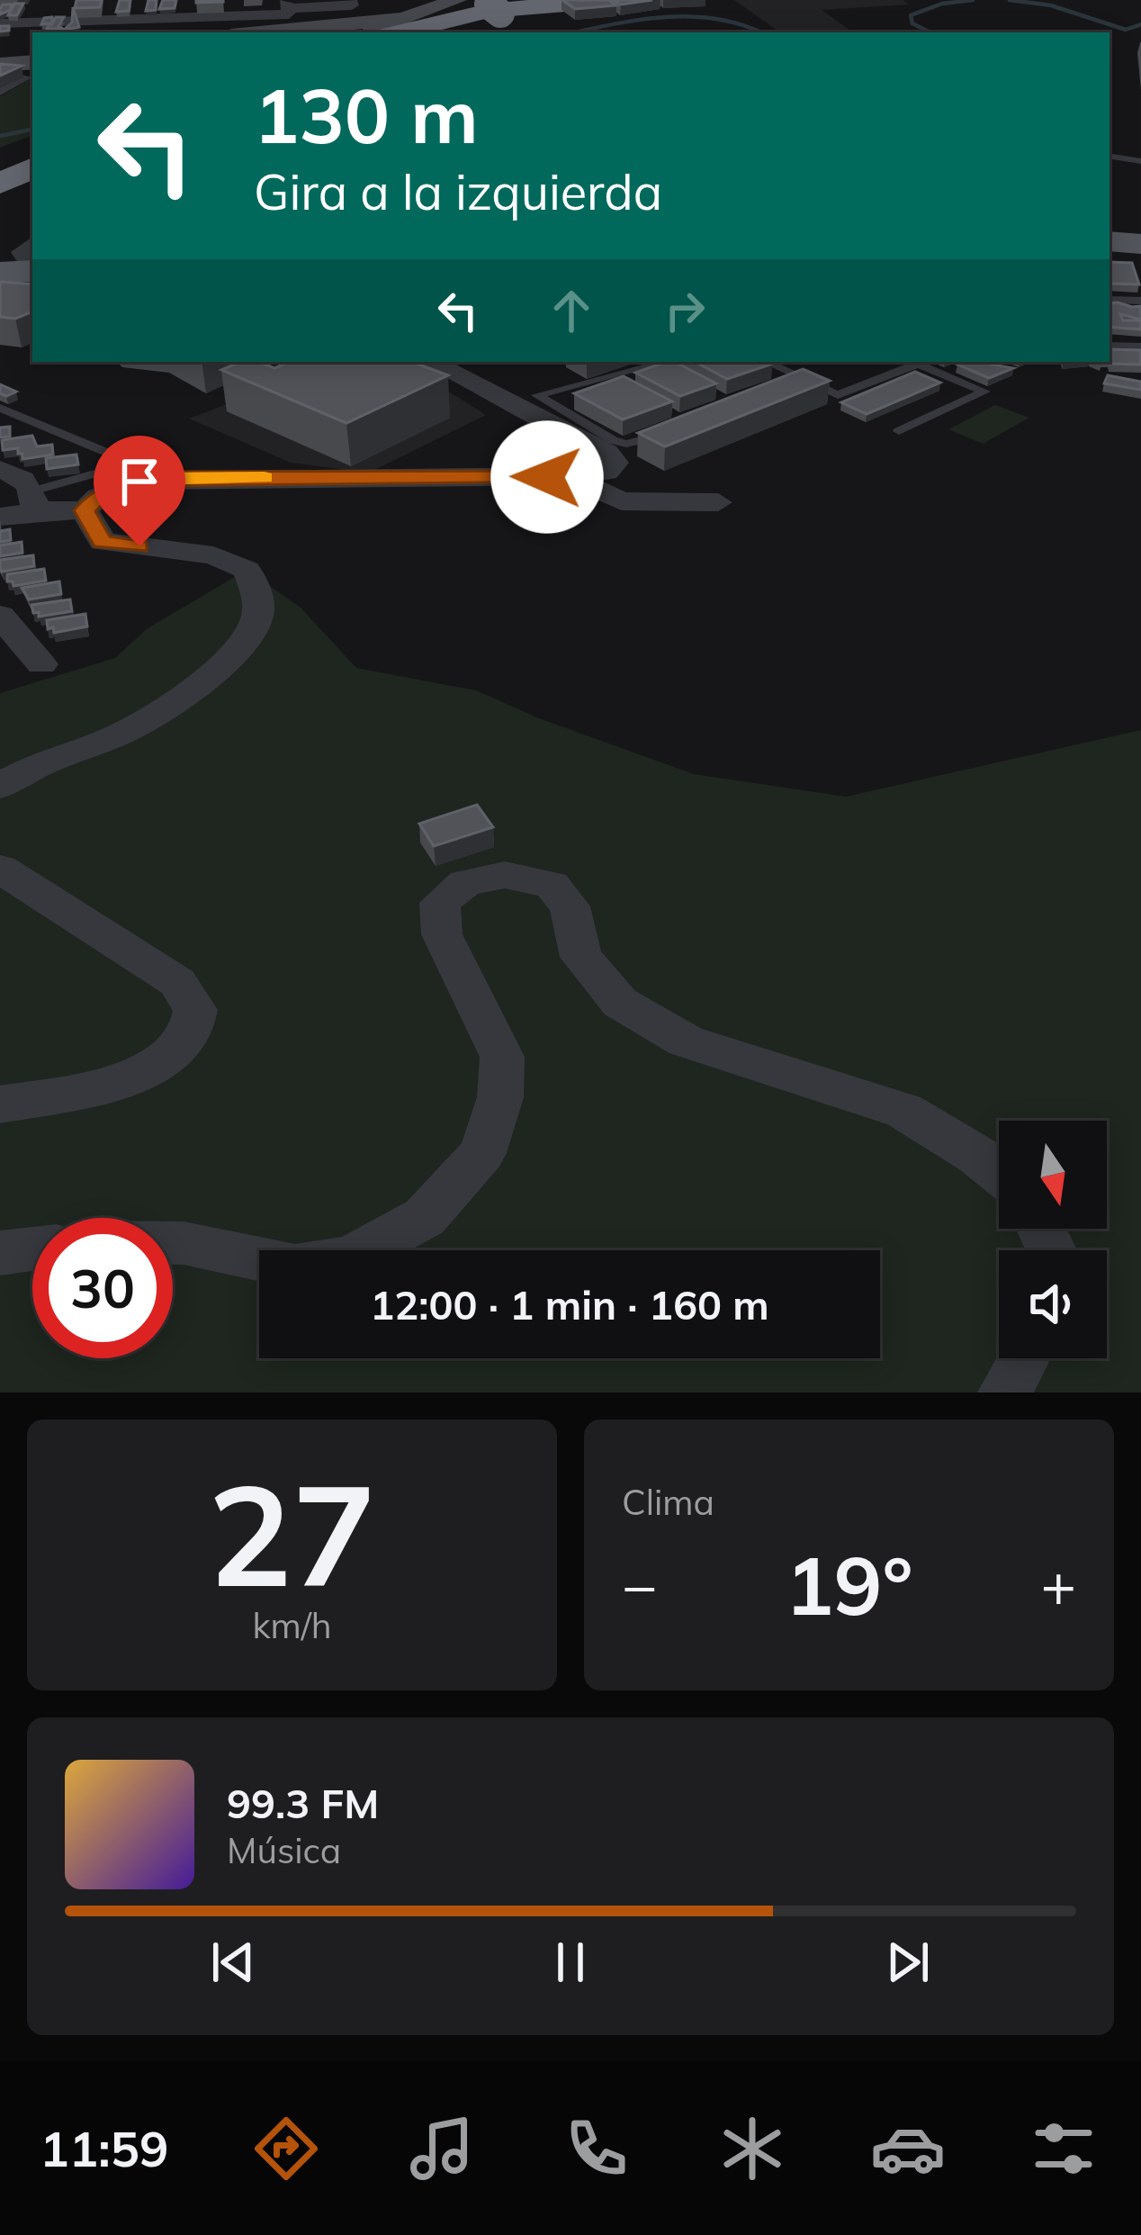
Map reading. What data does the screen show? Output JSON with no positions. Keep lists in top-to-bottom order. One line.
{"north":"bottom","page":{"turn":["130 m","Gira a la izquierda"],"limit":"30","trip":"12:00 · 1 min · 160 m","tile":[["27","km/h"],"Clima"],"heat":["−","19°","+"],"song":["99.3 FM","Música"],"tabs":"11:59"}}
